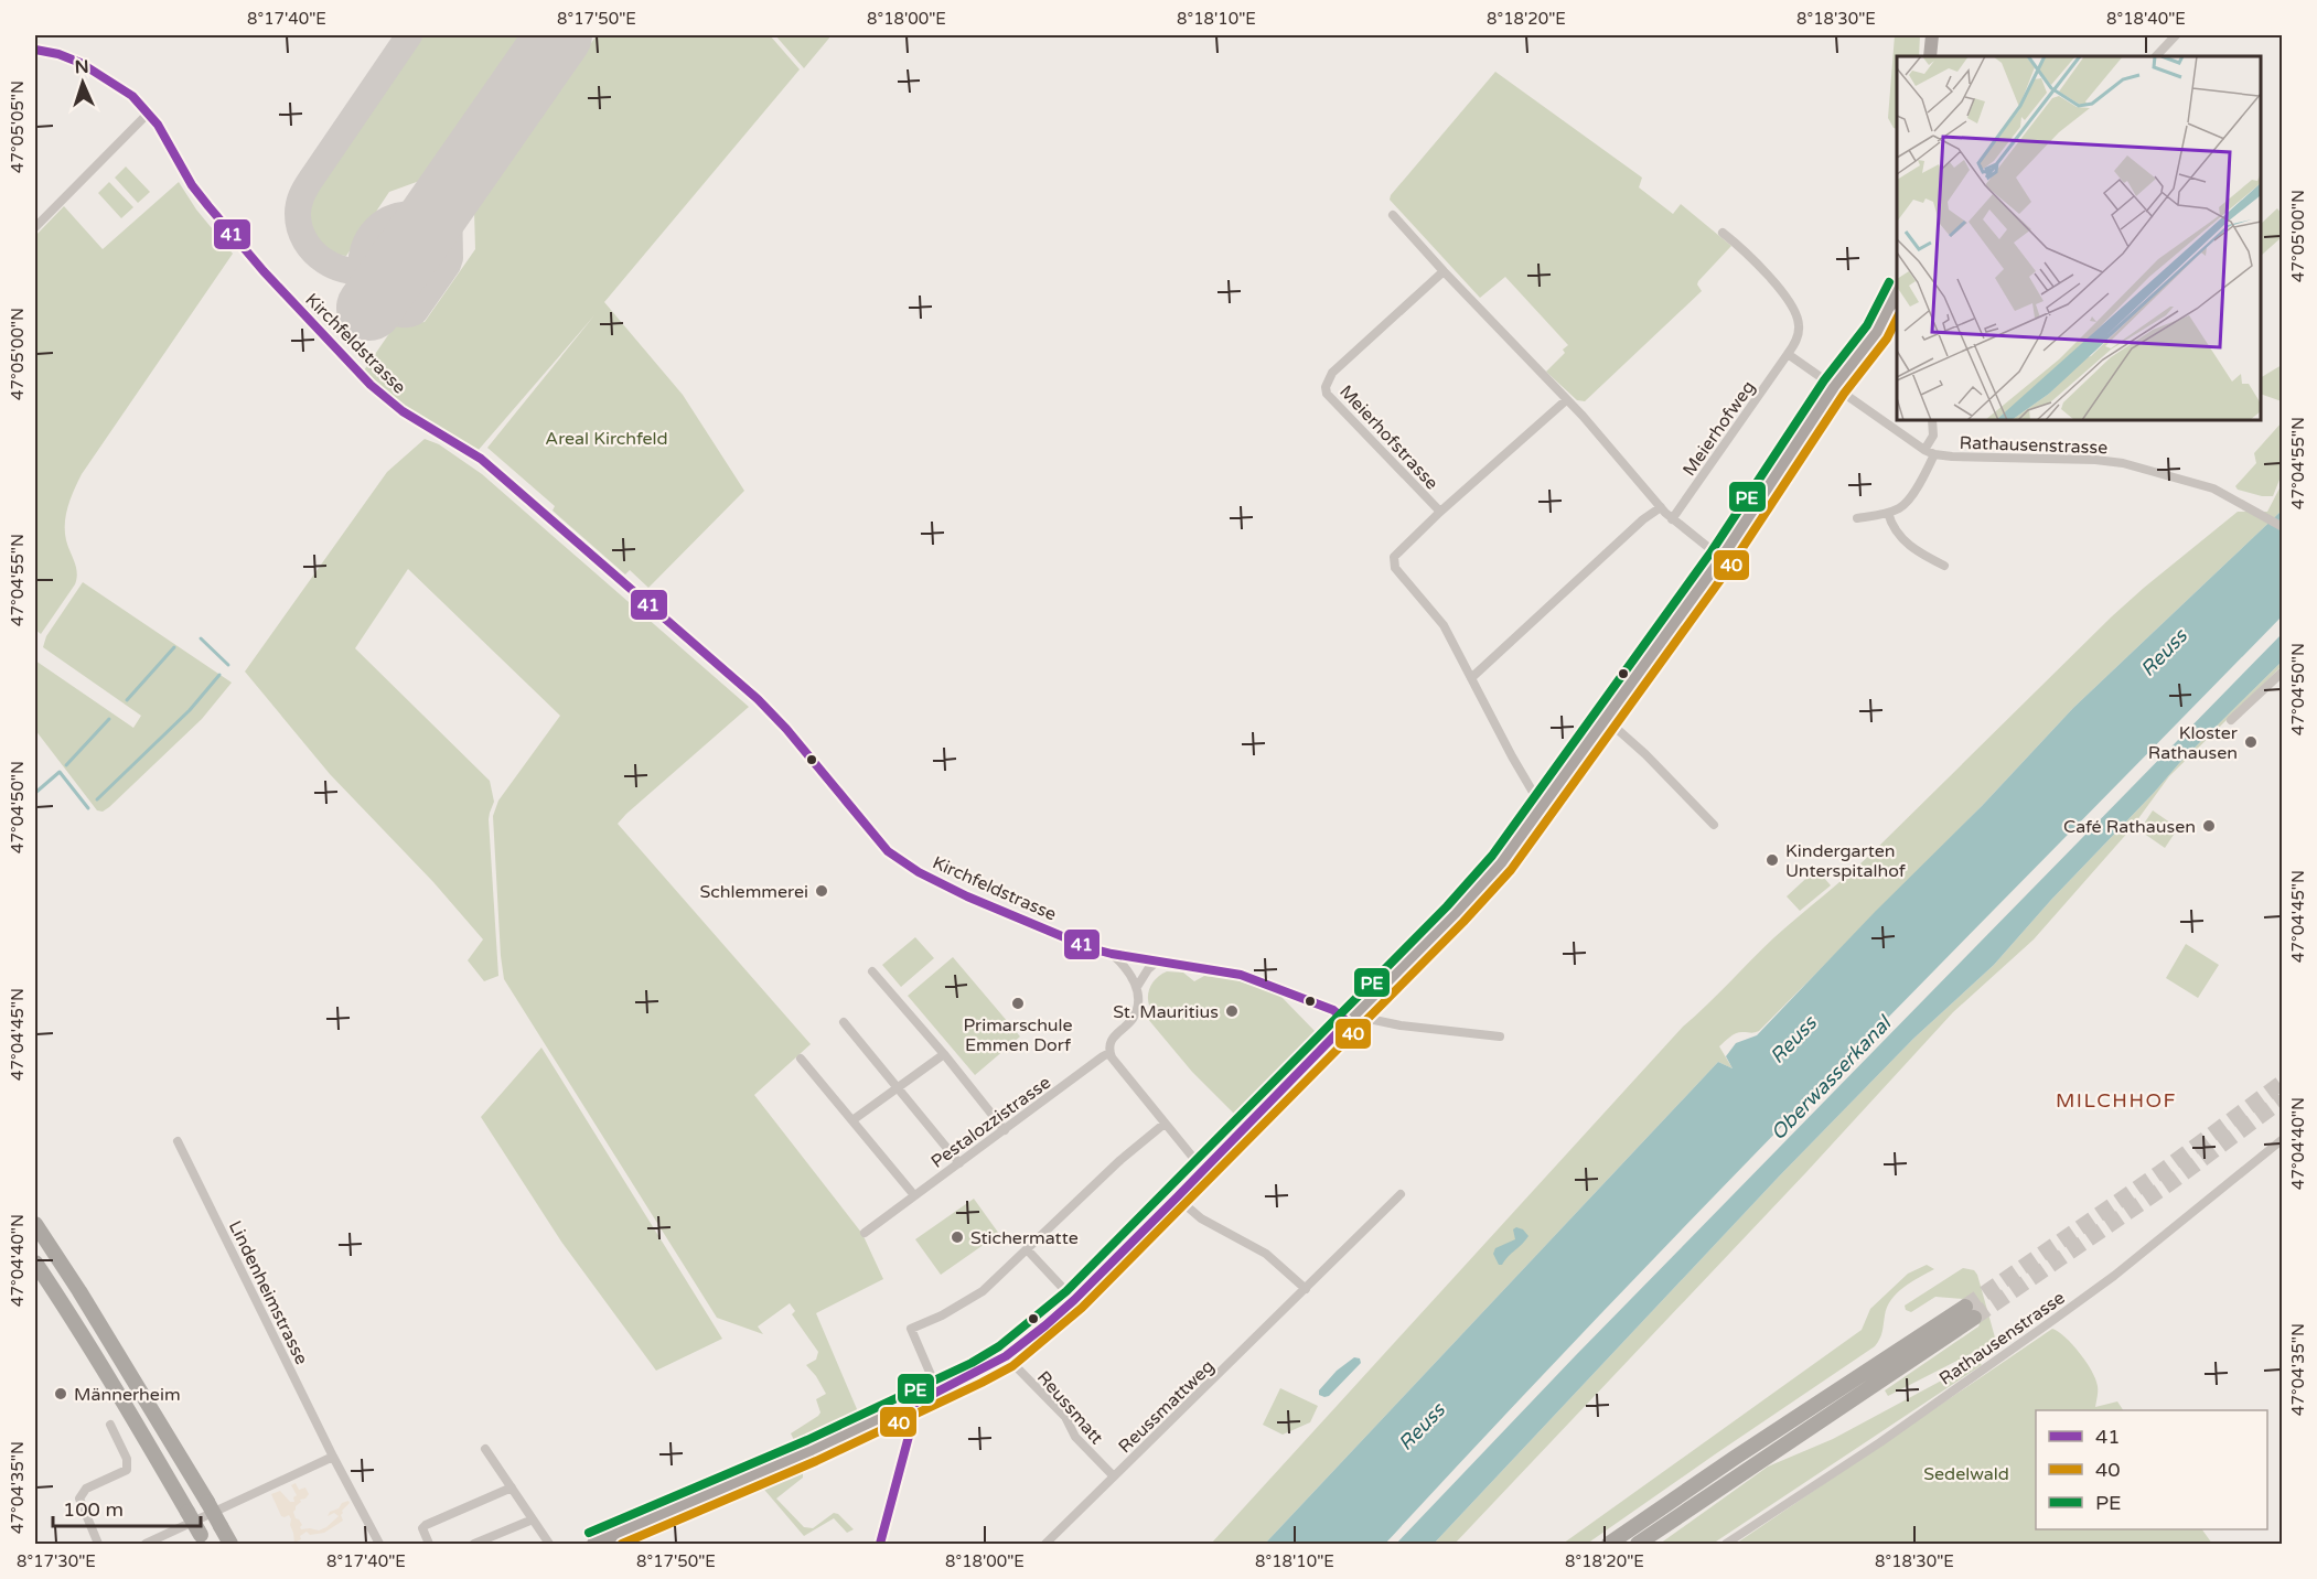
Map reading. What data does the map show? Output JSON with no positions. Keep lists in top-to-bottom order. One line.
{"streets":{"street":["Kirchfeldstrasse","Meierhofweg","Meierhofstrasse","Rathausenstrasse","Pestalozzistrasse","Lindenheimstrasse","Reussmattweg","Reussmatt"]},"crossings":[["Meierhofweg","Rathausenstrasse"],["Reussmattweg","Reussmatt"]],"districts":["MILCHHOF"],"water":["Reuss","Oberwasserkanal"],"parks":["Areal Kirchfeld","Sedelwald"],"places":["Kloster Rathausen","Café Rathausen","Kindergarten Unterspitalhof","Schlemmerei","Primarschule Emmen Dorf","St. Mauritius","Stichermatte","Männerheim"],"lines":["transit line 41","transit line PE","transit line 40"],"legend":["41","40","PE"],"scale_bar":"100 m","north":"top","coordinates":["8°17'40\"E","8°17'50\"E","8°18'00\"E","8°18'10\"E","8°18'20\"E","8°18'30\"E","8°18'40\"E","47°05'05\"N","47°05'00\"N","47°04'55\"N","47°04'50\"N","47°04'45\"N","47°04'40\"N","47°04'35\"N","8°17'30\"E"]}
